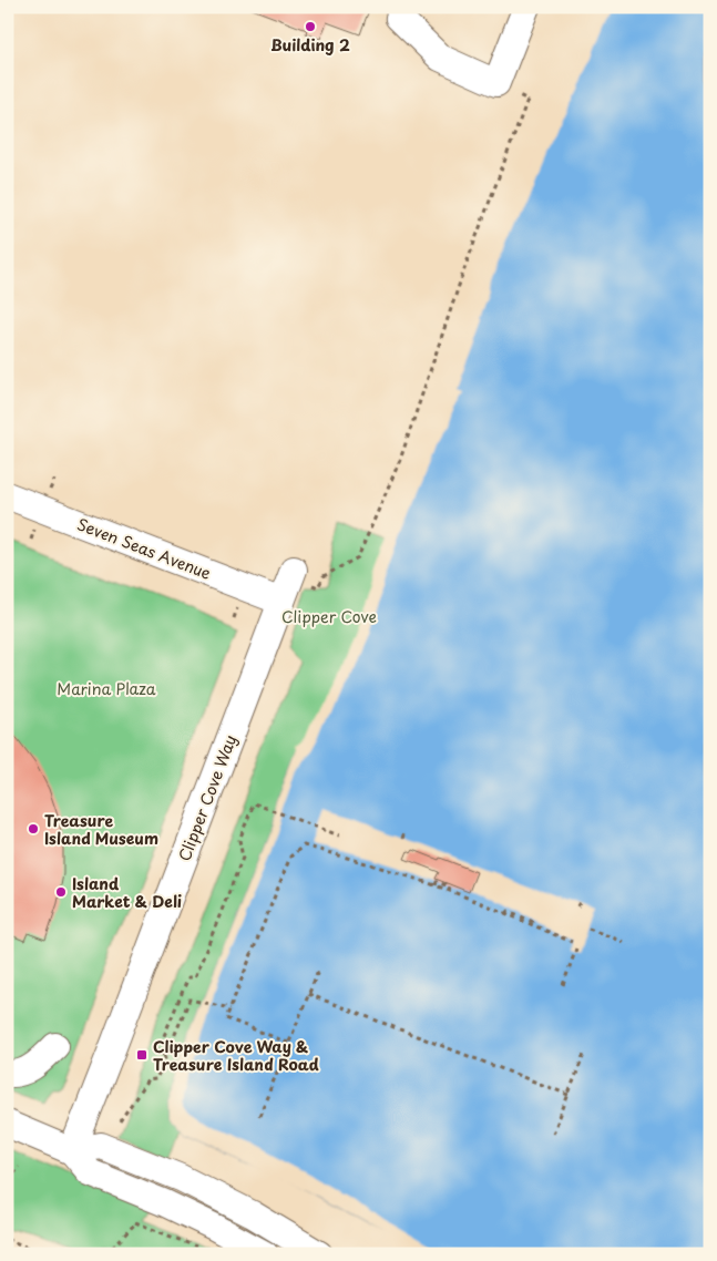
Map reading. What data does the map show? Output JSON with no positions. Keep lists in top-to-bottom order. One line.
{"streets":{"street":["Seven Seas Avenue","Clipper Cove Way"]},"crossings":[["Seven Seas Avenue","Clipper Cove Way"]],"parks":["Clipper Cove","Marina Plaza"],"places":{"other":["Building 2","Treasure Island Museum","Island Market & Deli"],"transit":["Clipper Cove Way & Treasure Island Road"]}}
